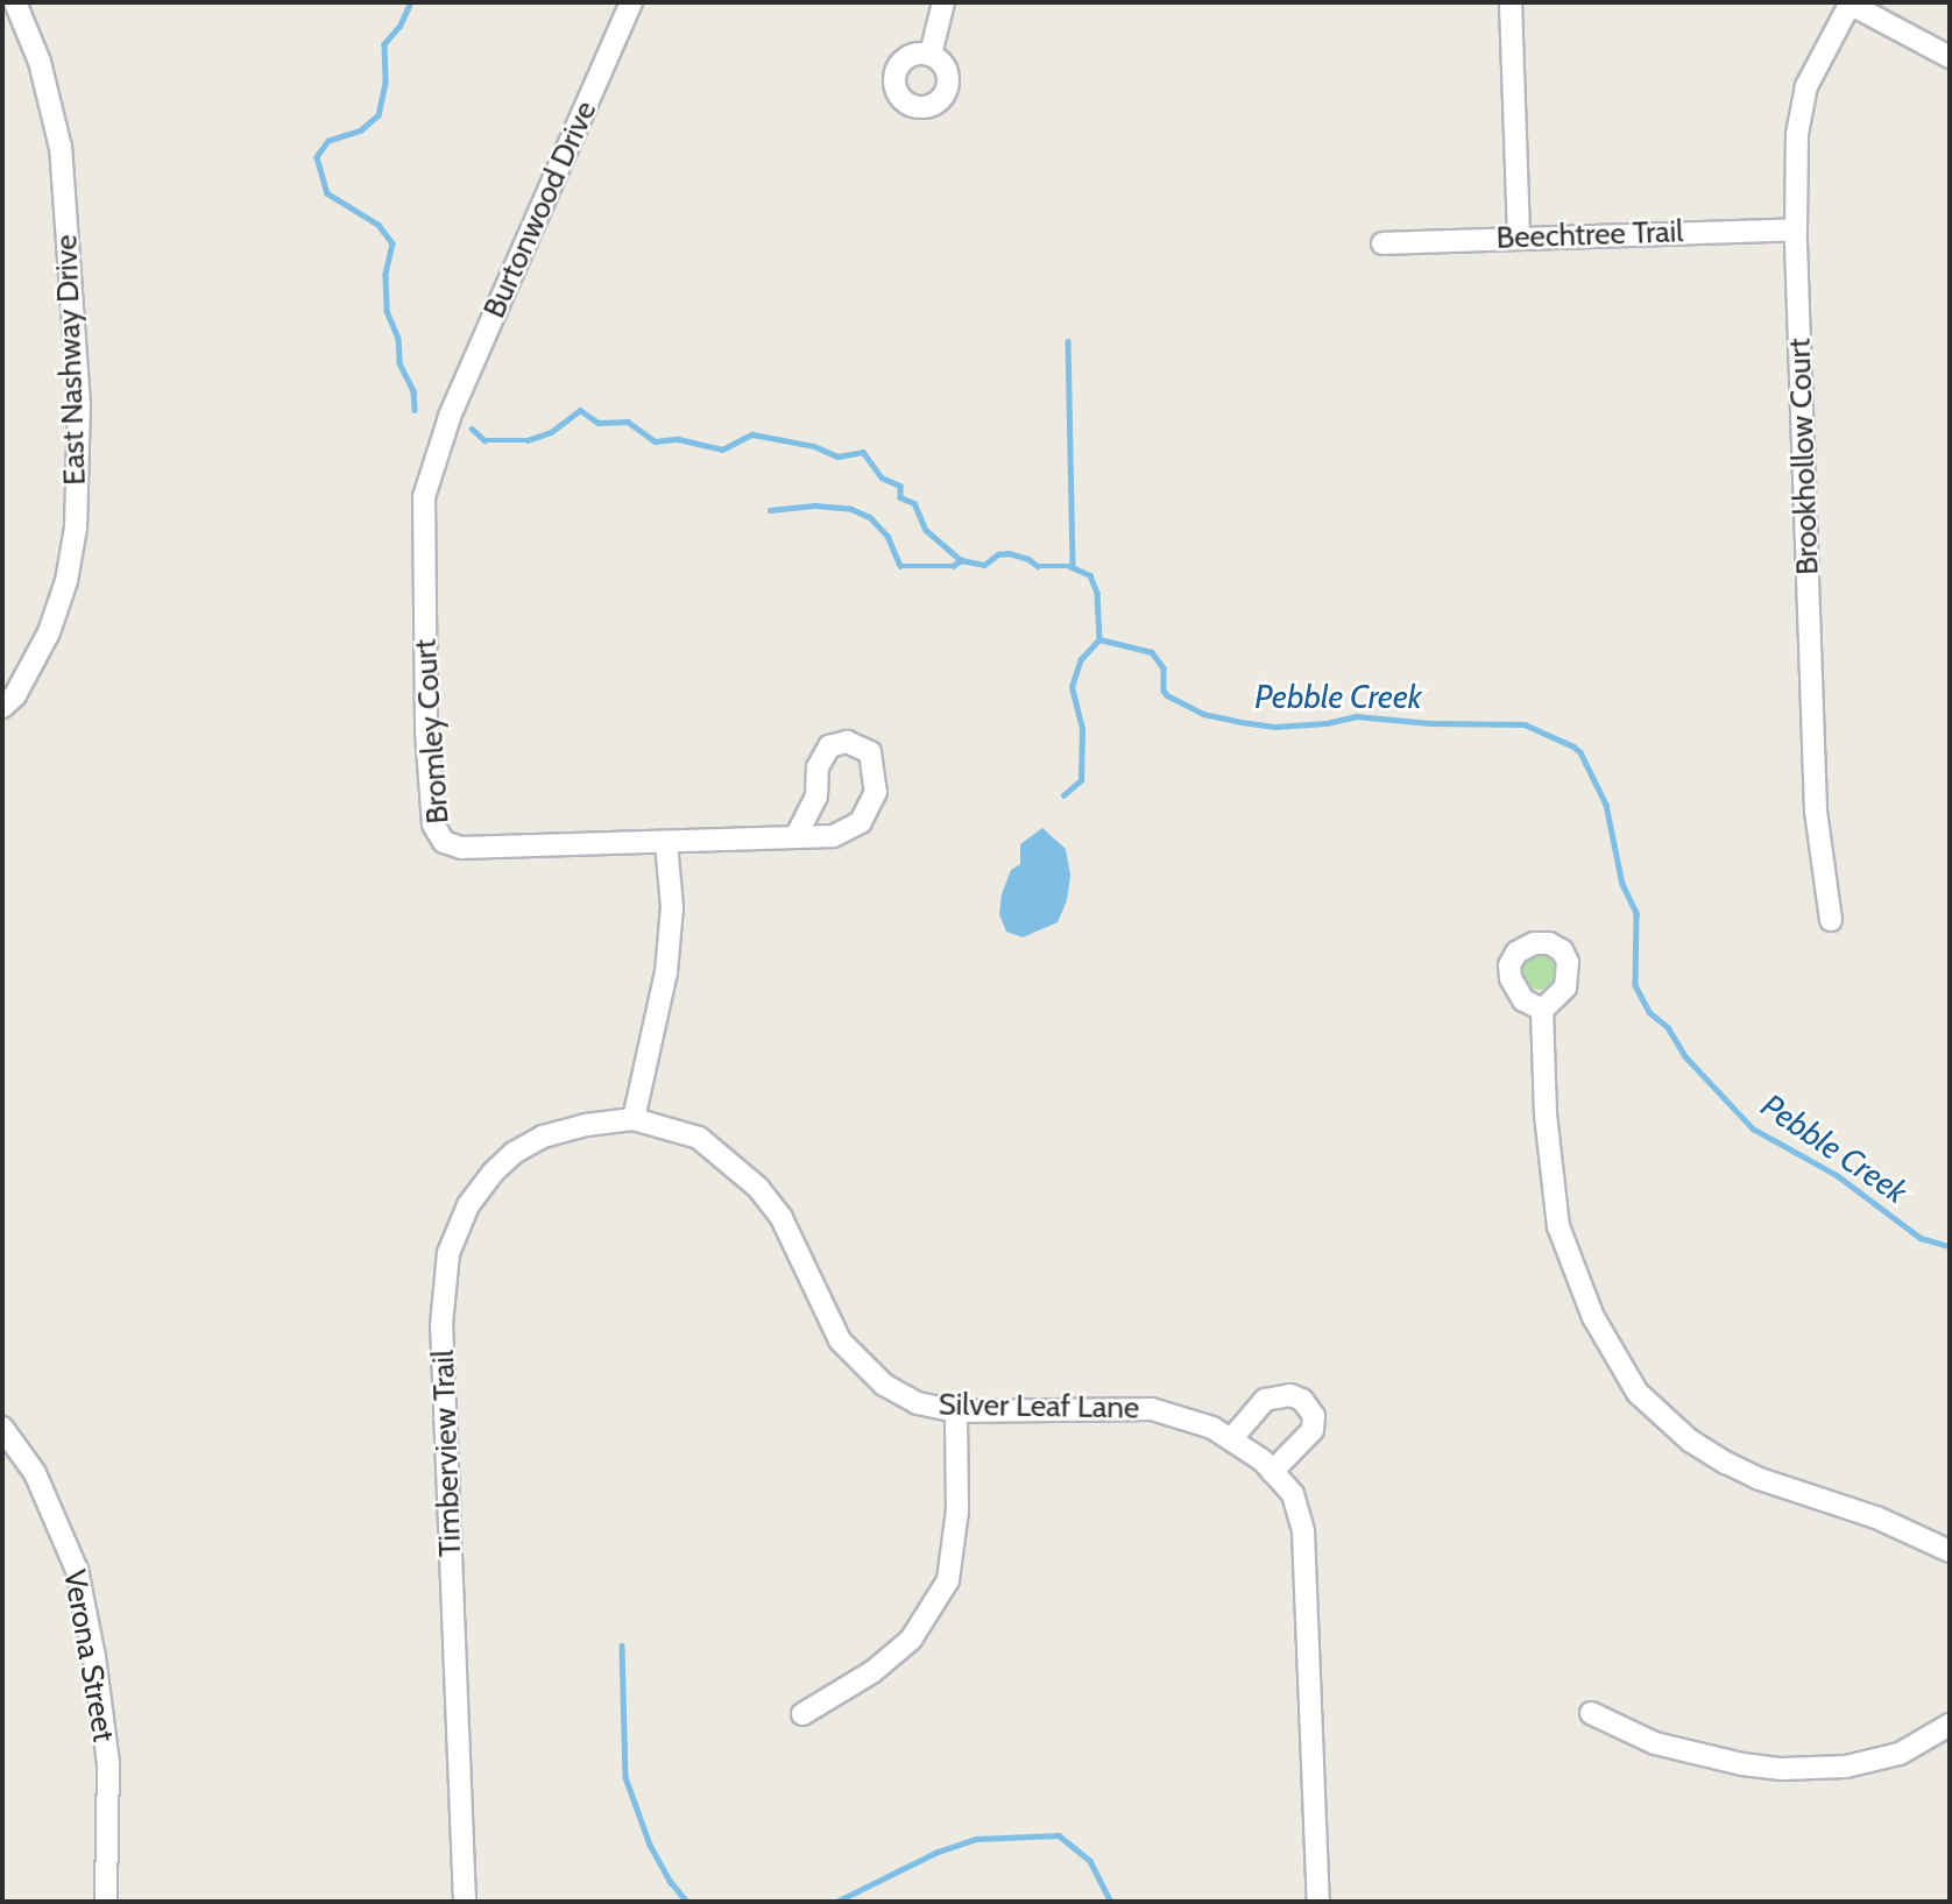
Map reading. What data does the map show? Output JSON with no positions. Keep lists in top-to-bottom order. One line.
{"streets":{"street":["Burtonwood Drive","Beechtree Trail","East Nashway Drive","Brookhollow Court","Bromley Court","Silver Leaf Lane","Timberview Trail","Verona Street"]},"crossings":[["Burtonwood Drive","Bromley Court"],["Beechtree Trail","Brookhollow Court"],["Silver Leaf Lane","Timberview Trail"]],"water":["Pebble Creek"]}
